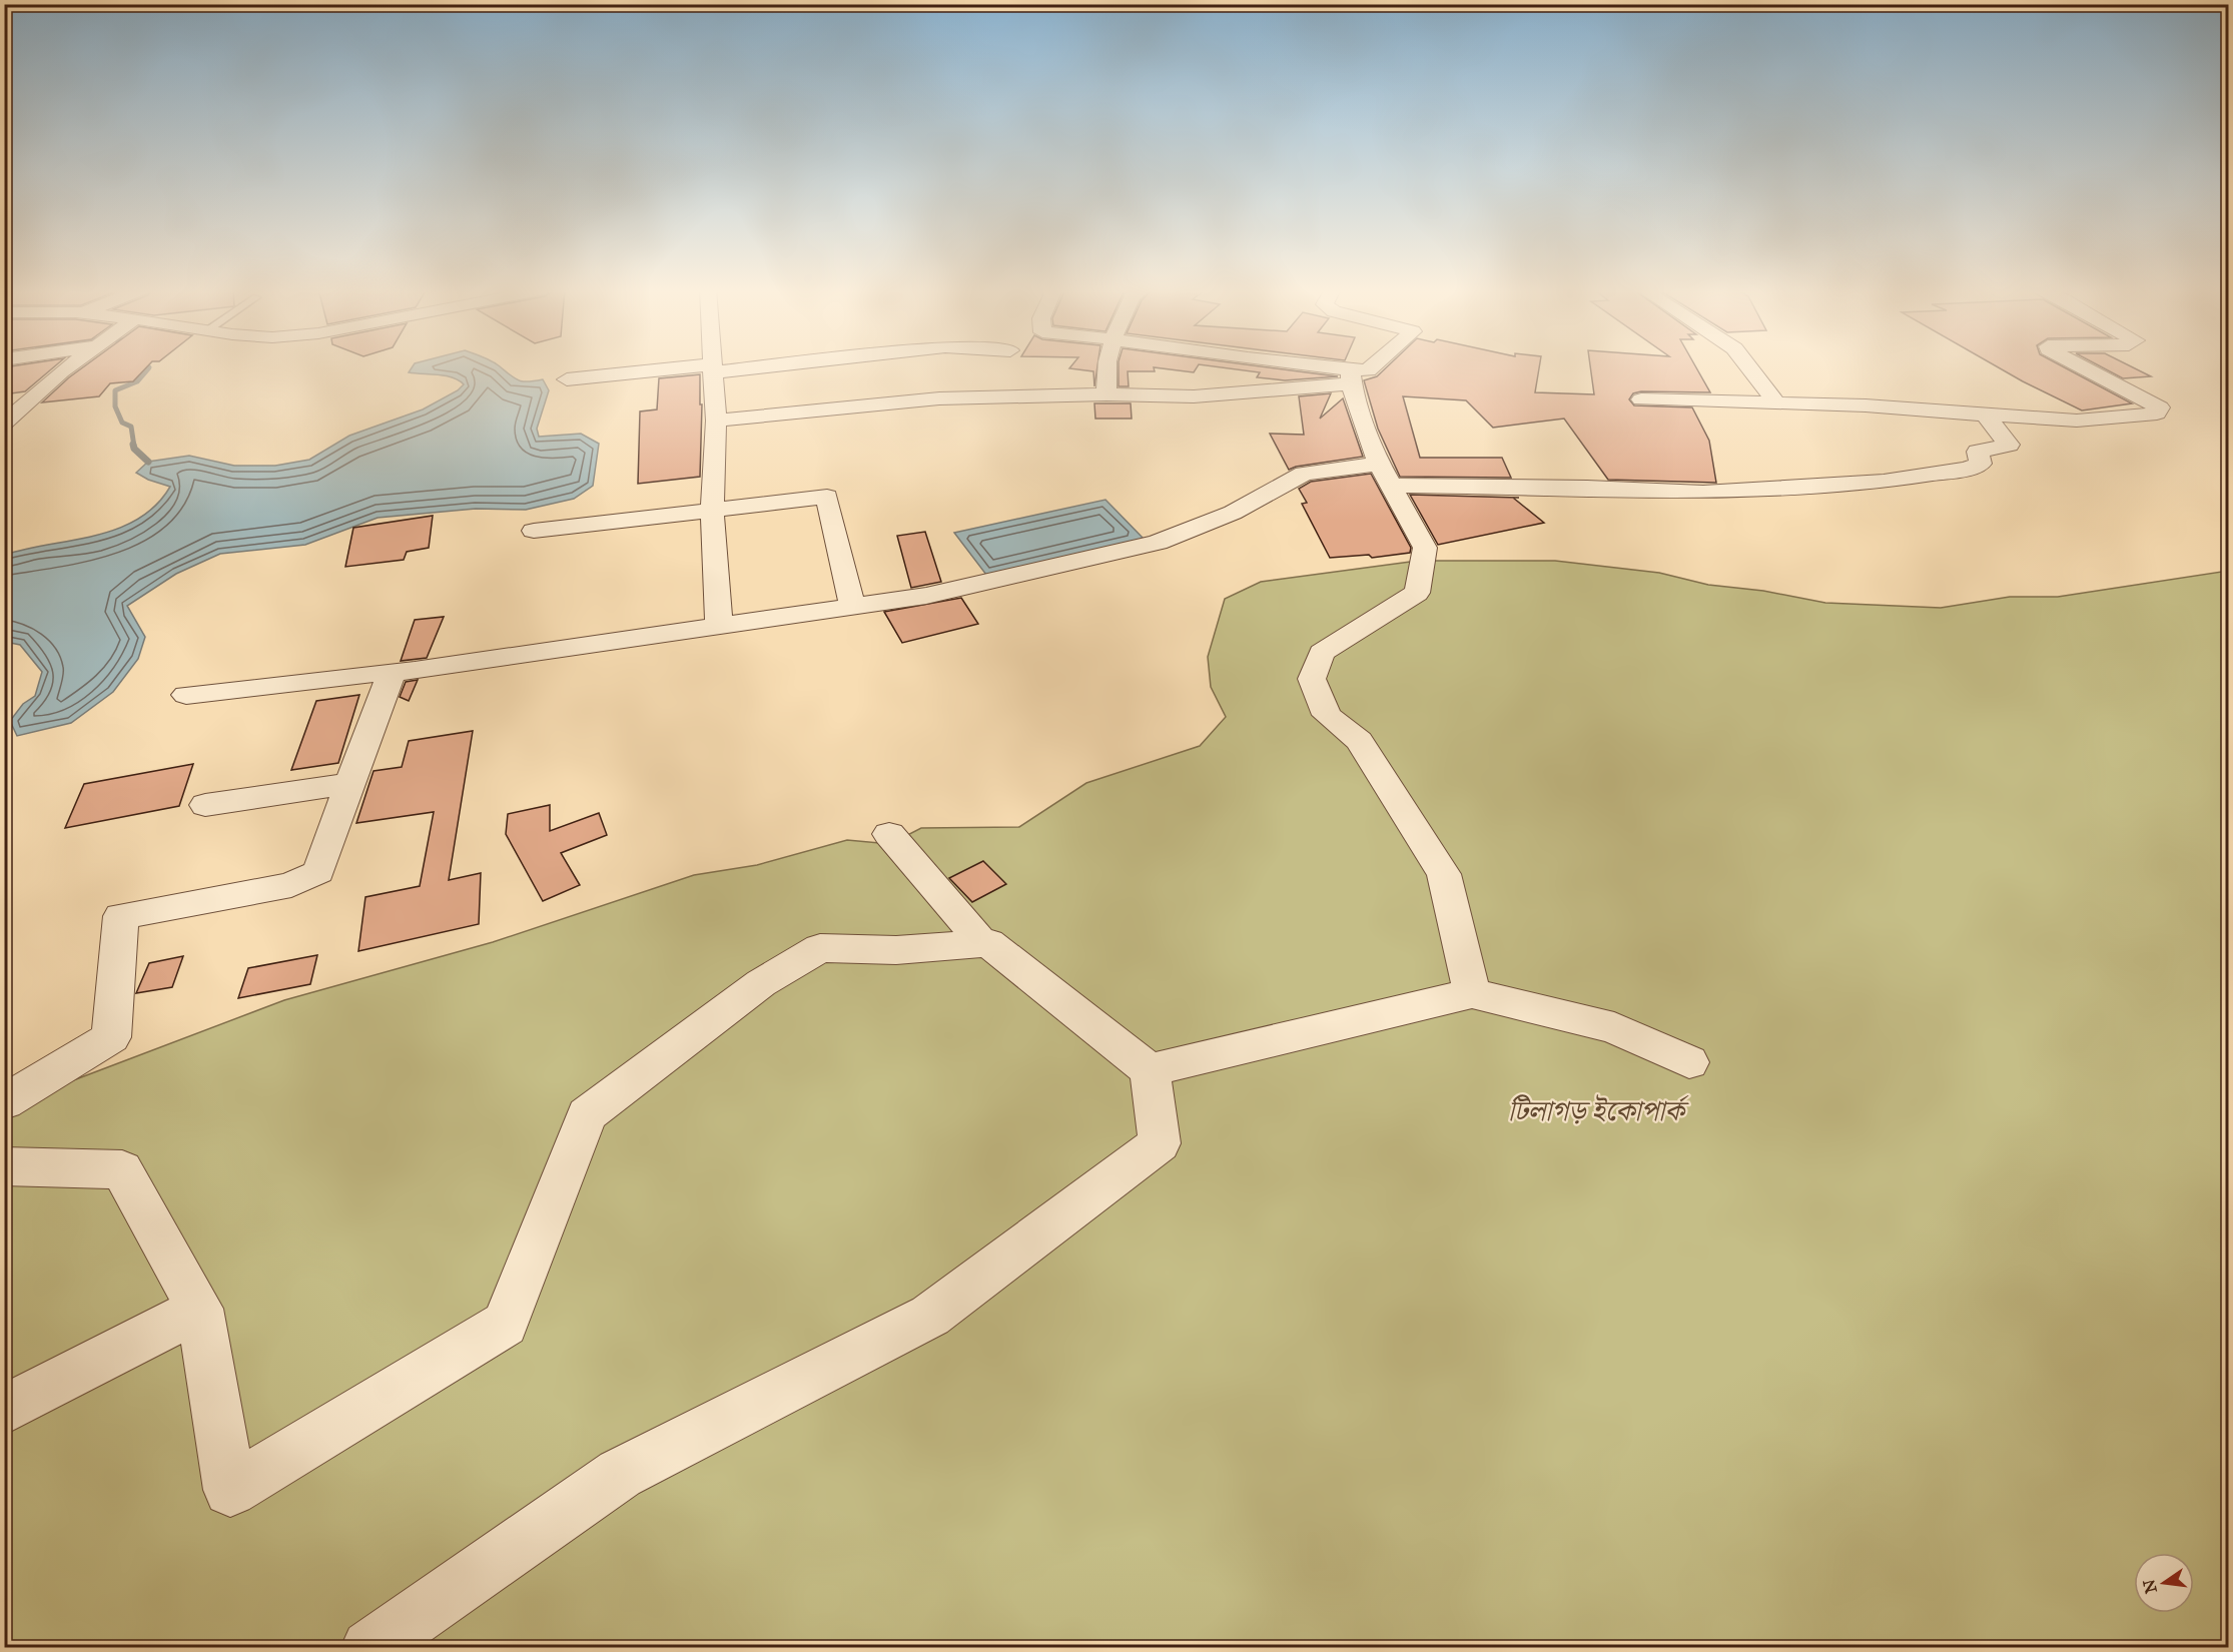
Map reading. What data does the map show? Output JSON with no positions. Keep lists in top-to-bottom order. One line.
{"parks":["টিলাগড় ইকোপার্ক"],"north":"left"}
